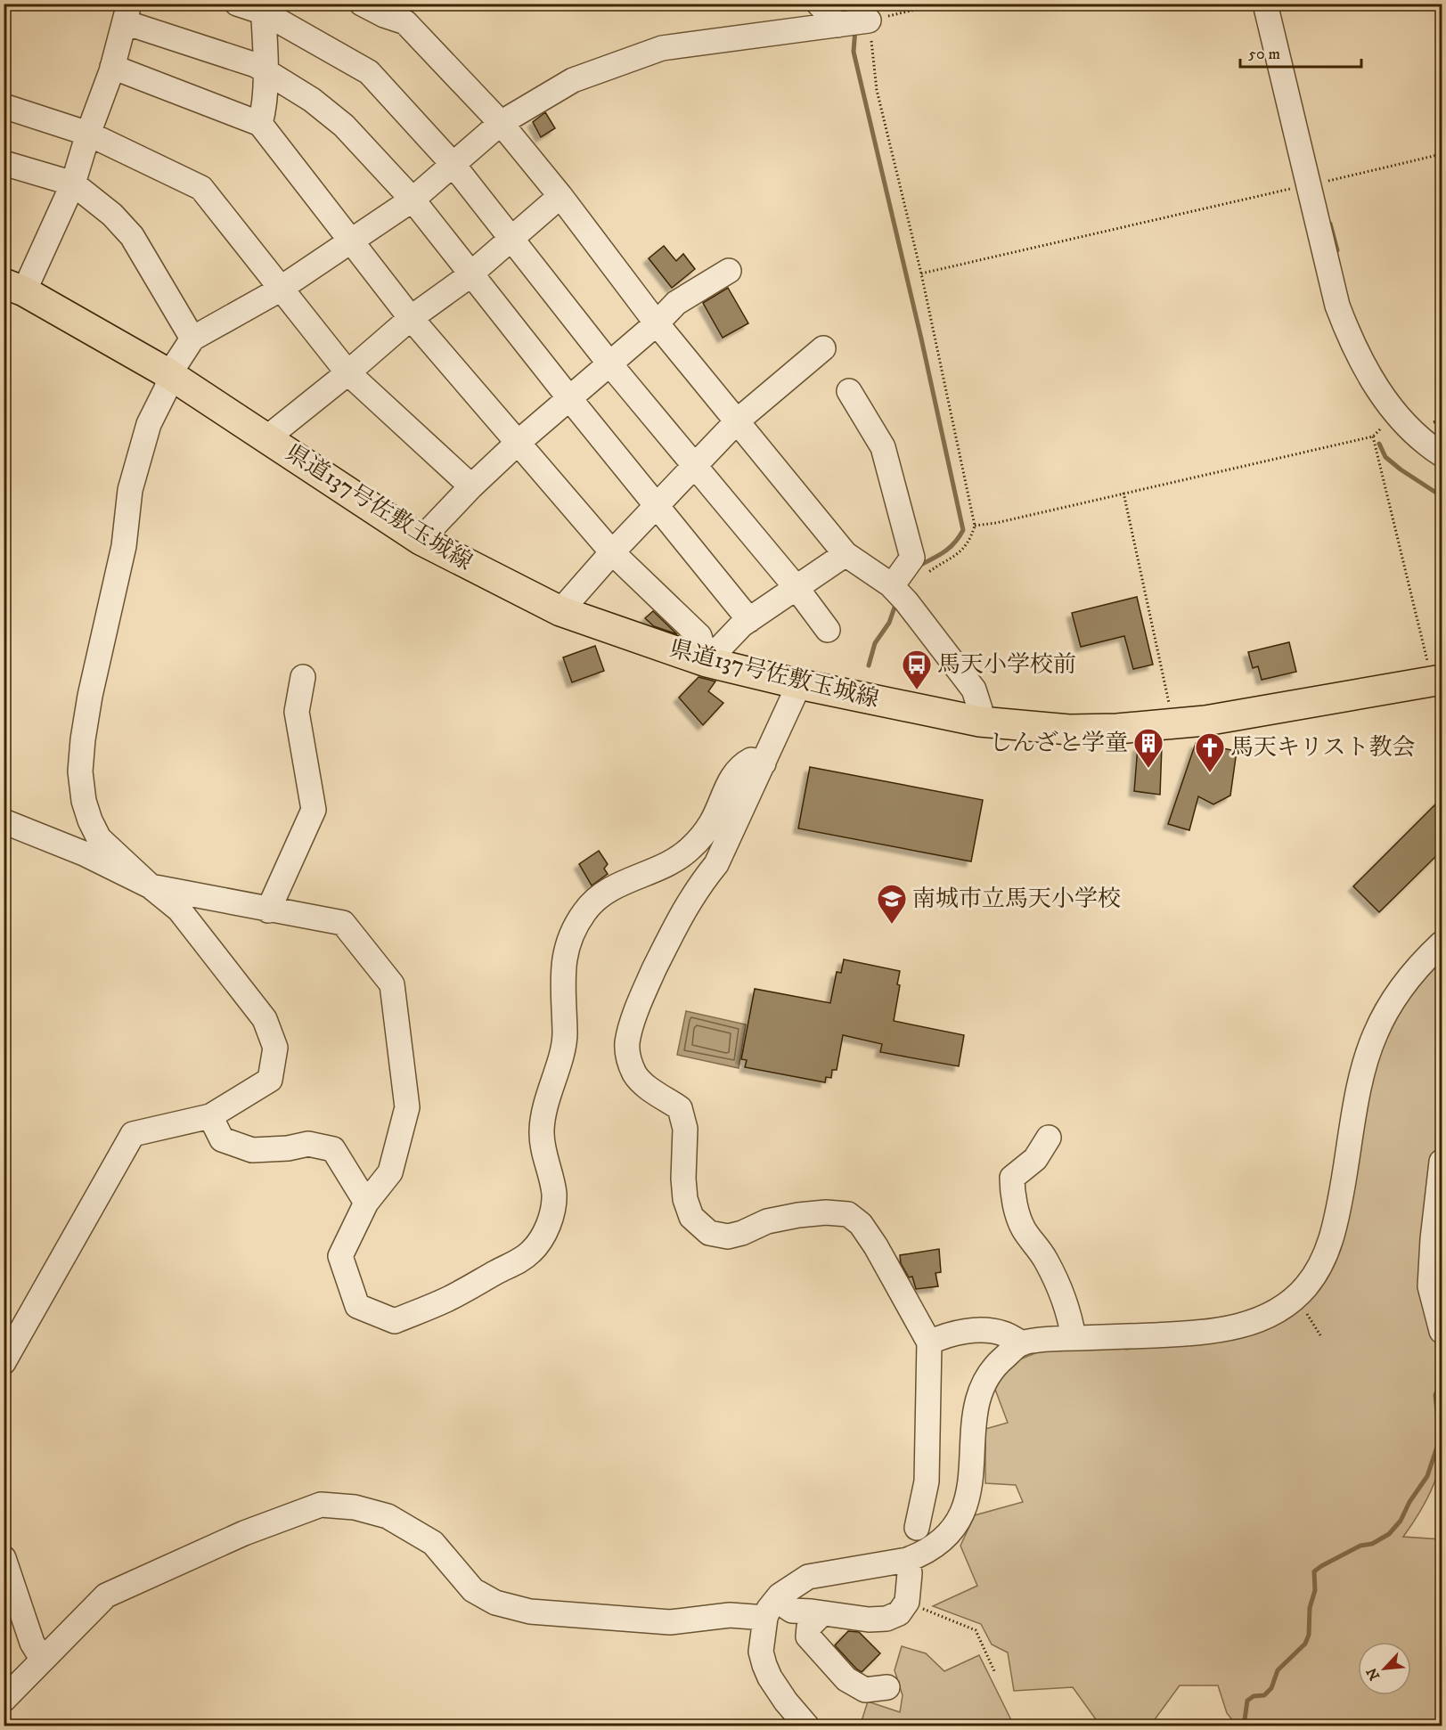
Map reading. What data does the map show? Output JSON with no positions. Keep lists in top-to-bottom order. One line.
{"streets":{"main road":["県道137号佐敷玉城線"]},"places":{"bus stop":["馬天小学校前"],"building":["しんざと学童"],"church":["馬天キリスト教会"],"school or university":["南城市立馬天小学校"]},"scale_bar":"50 m","north":"bottom left"}
